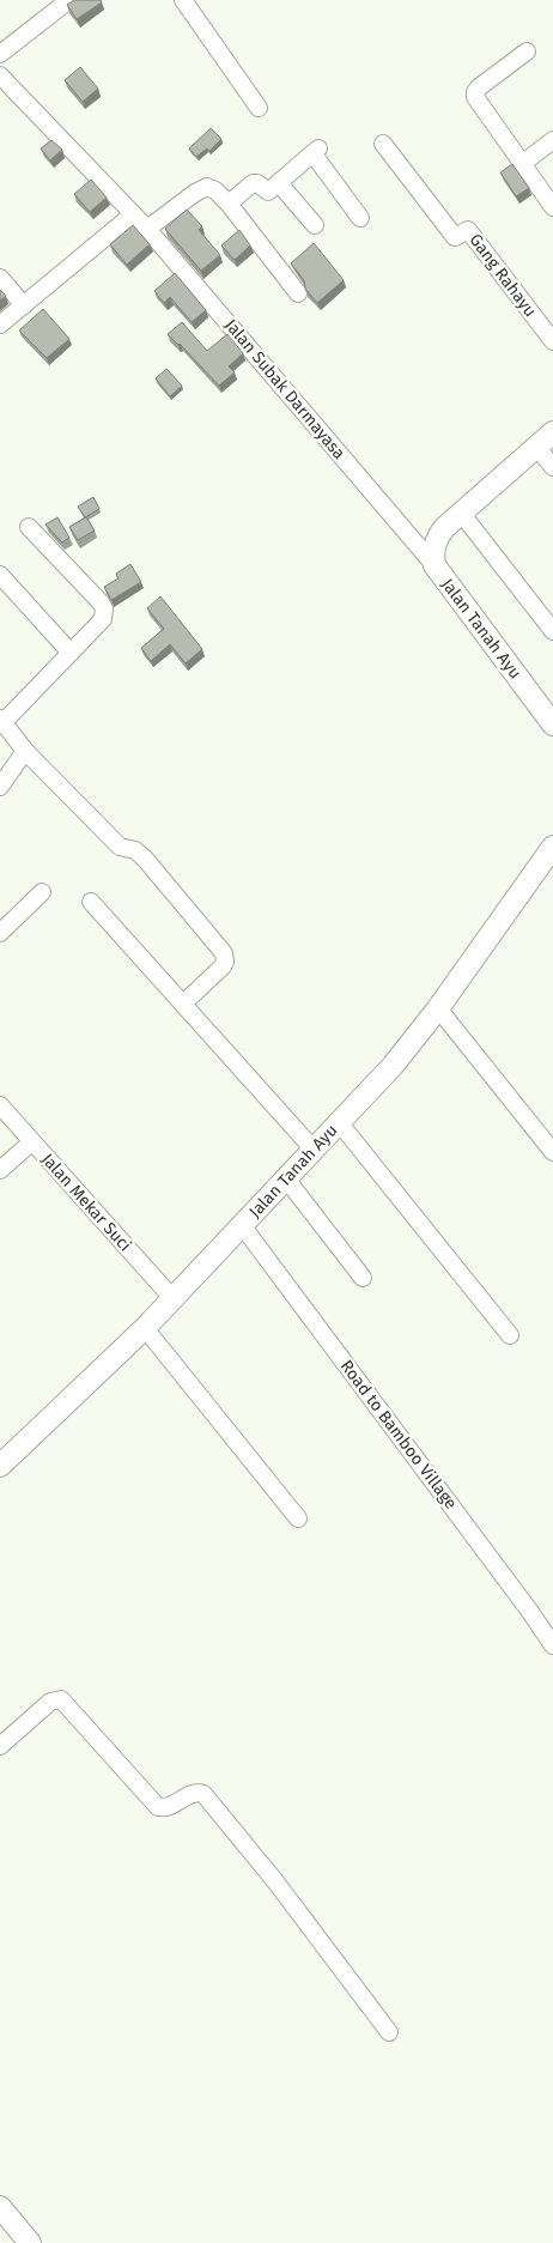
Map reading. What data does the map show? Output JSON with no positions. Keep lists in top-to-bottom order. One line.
{"streets":{"street":["Gang Rahayu","Jalan Subak Darmayasa","Jalan Tanah Ayu","Jalan Mekar Suci","Road to Bamboo Village"]},"crossings":[["Jalan Subak Darmayasa","Jalan Tanah Ayu"],["Jalan Tanah Ayu","Jalan Mekar Suci"],["Jalan Tanah Ayu","Road to Bamboo Village"]]}
